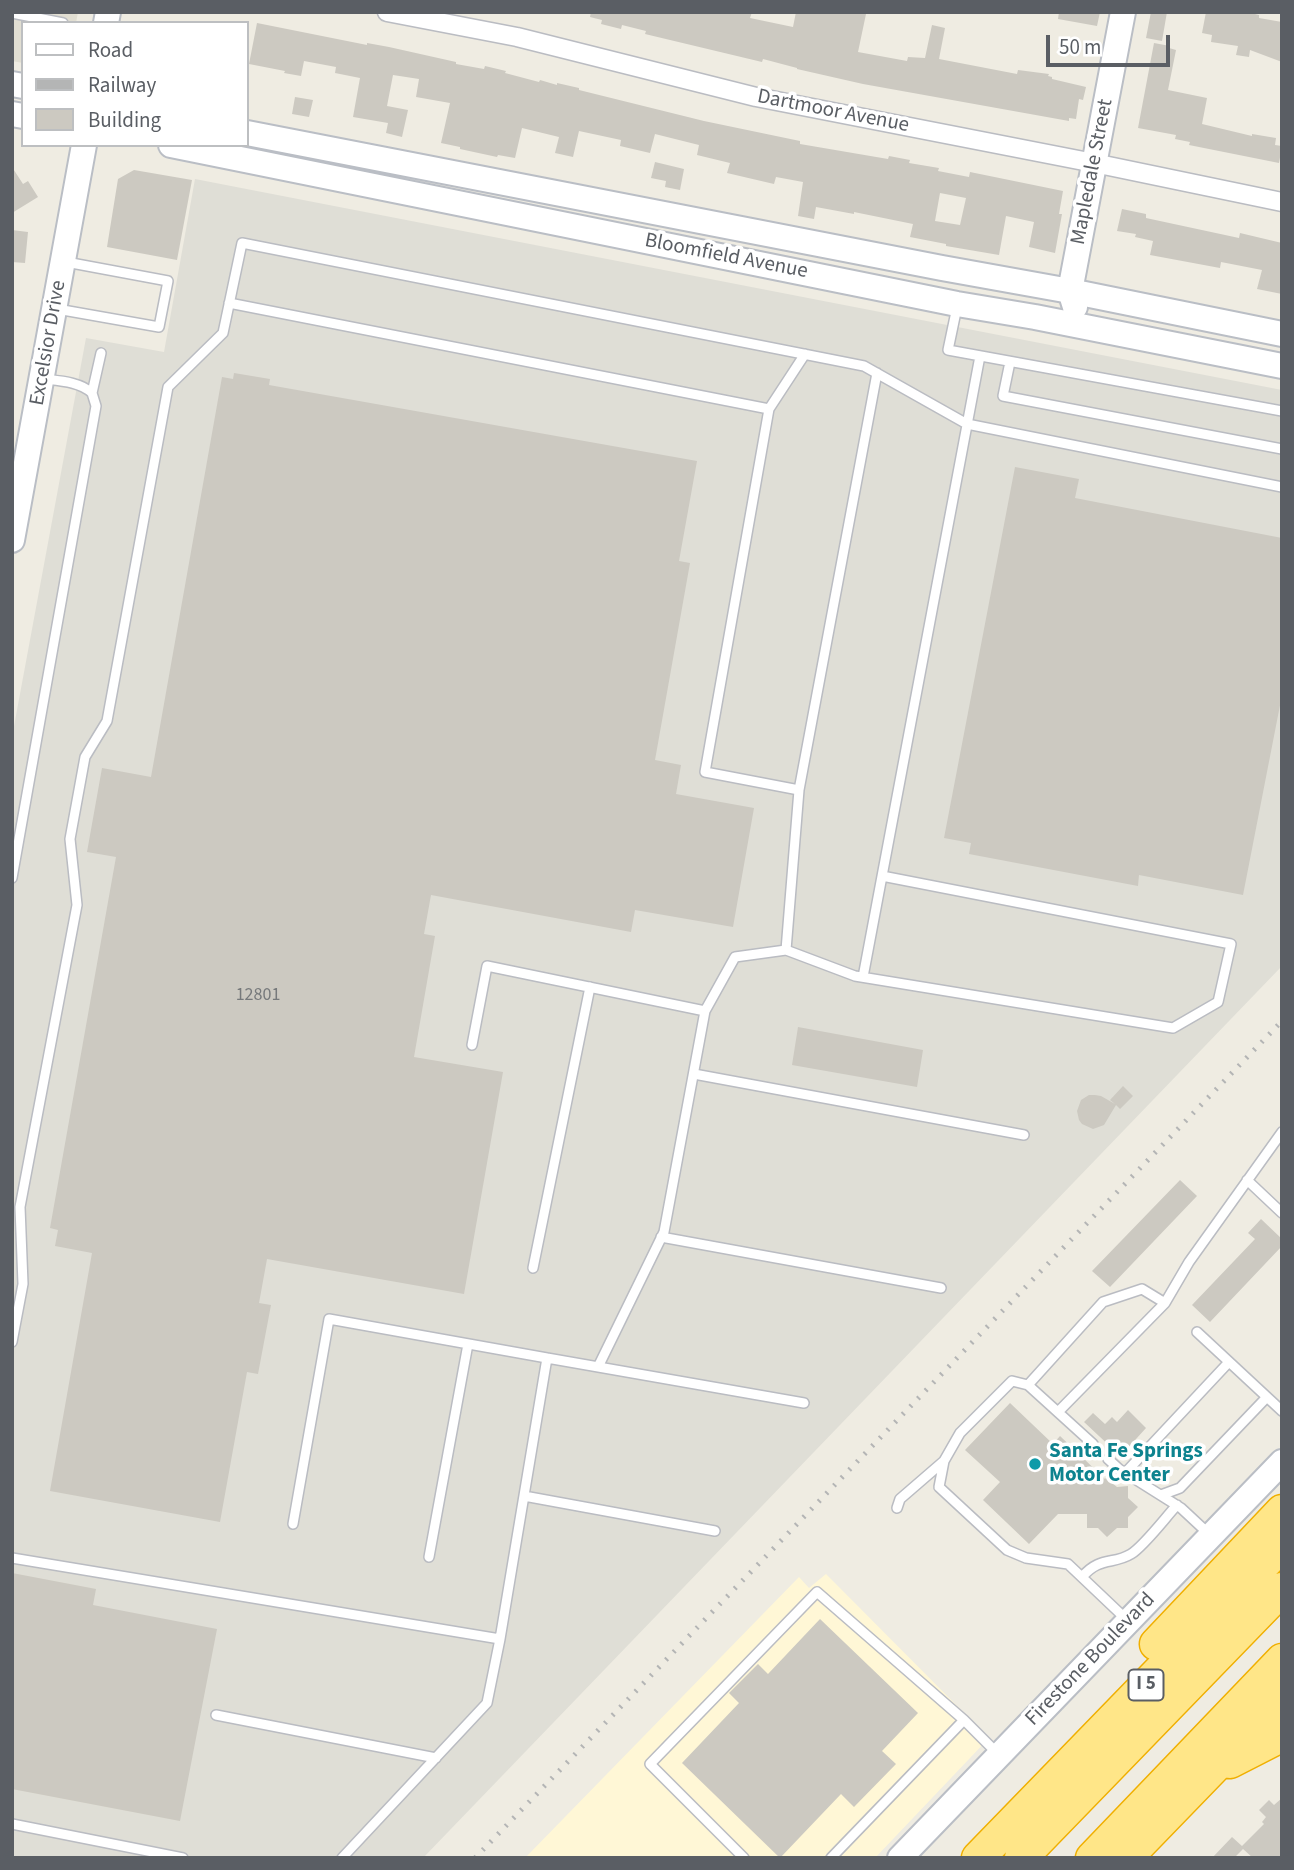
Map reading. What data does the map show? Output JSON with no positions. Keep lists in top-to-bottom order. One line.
{"streets":{"highway":["I 5"],"main road":["Mapledale Street","Bloomfield Avenue","Excelsior Drive","Firestone Boulevard"],"street":["Dartmoor Avenue"]},"crossings":[["Dartmoor Avenue","Mapledale Street"],["Mapledale Street","Bloomfield Avenue"]],"places":["Santa Fe Springs Motor Center"],"house_numbers":["12801"],"legend":["Road","Railway","Building"],"scale_bar":"50 m"}
